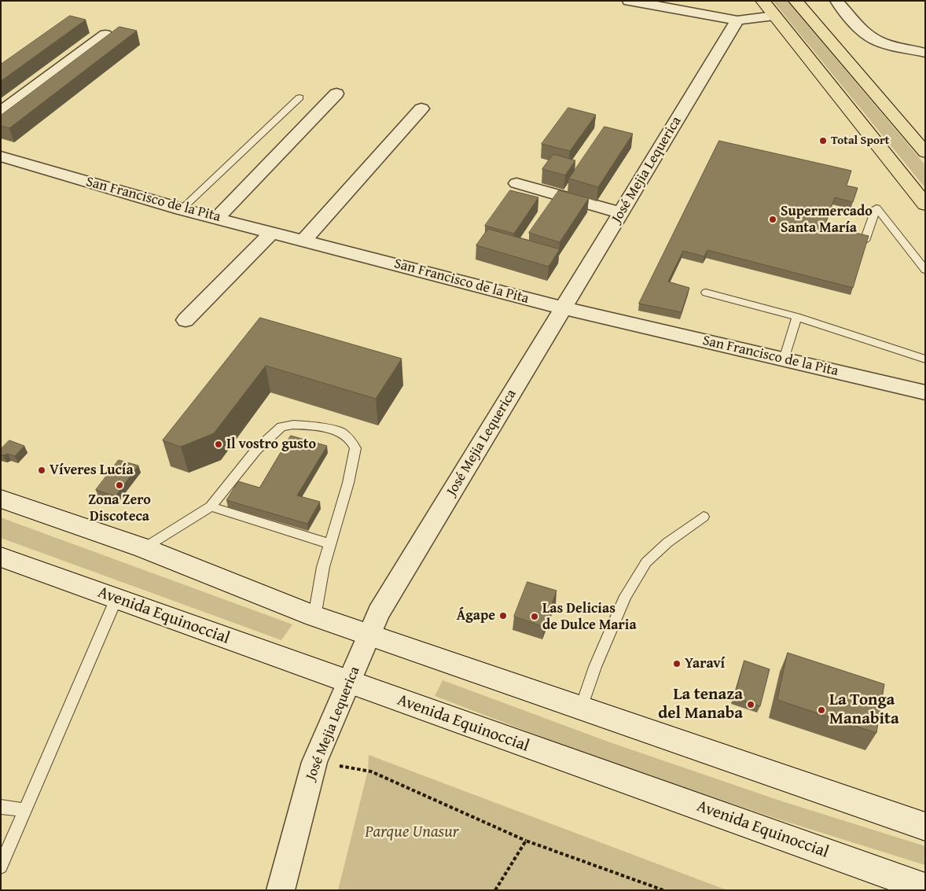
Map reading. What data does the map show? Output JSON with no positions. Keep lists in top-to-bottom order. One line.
{"streets":{"main road":["Avenida Equinoccial"],"street":["José Mejia Lequerica","San Francisco de la Pita"]},"crossings":[["José Mejia Lequerica","San Francisco de la Pita"],["José Mejia Lequerica","Avenida Equinoccial"]],"parks":["Parque Unasur"],"places":["Total Sport","Supermercado Santa María","Il vostro gusto","Víveres Lucía","Zona Zero Discoteca","Ágape","Las Delicias de Dulce Maria","Yaraví","La tenaza del Manaba","La Tonga Manabita"]}
